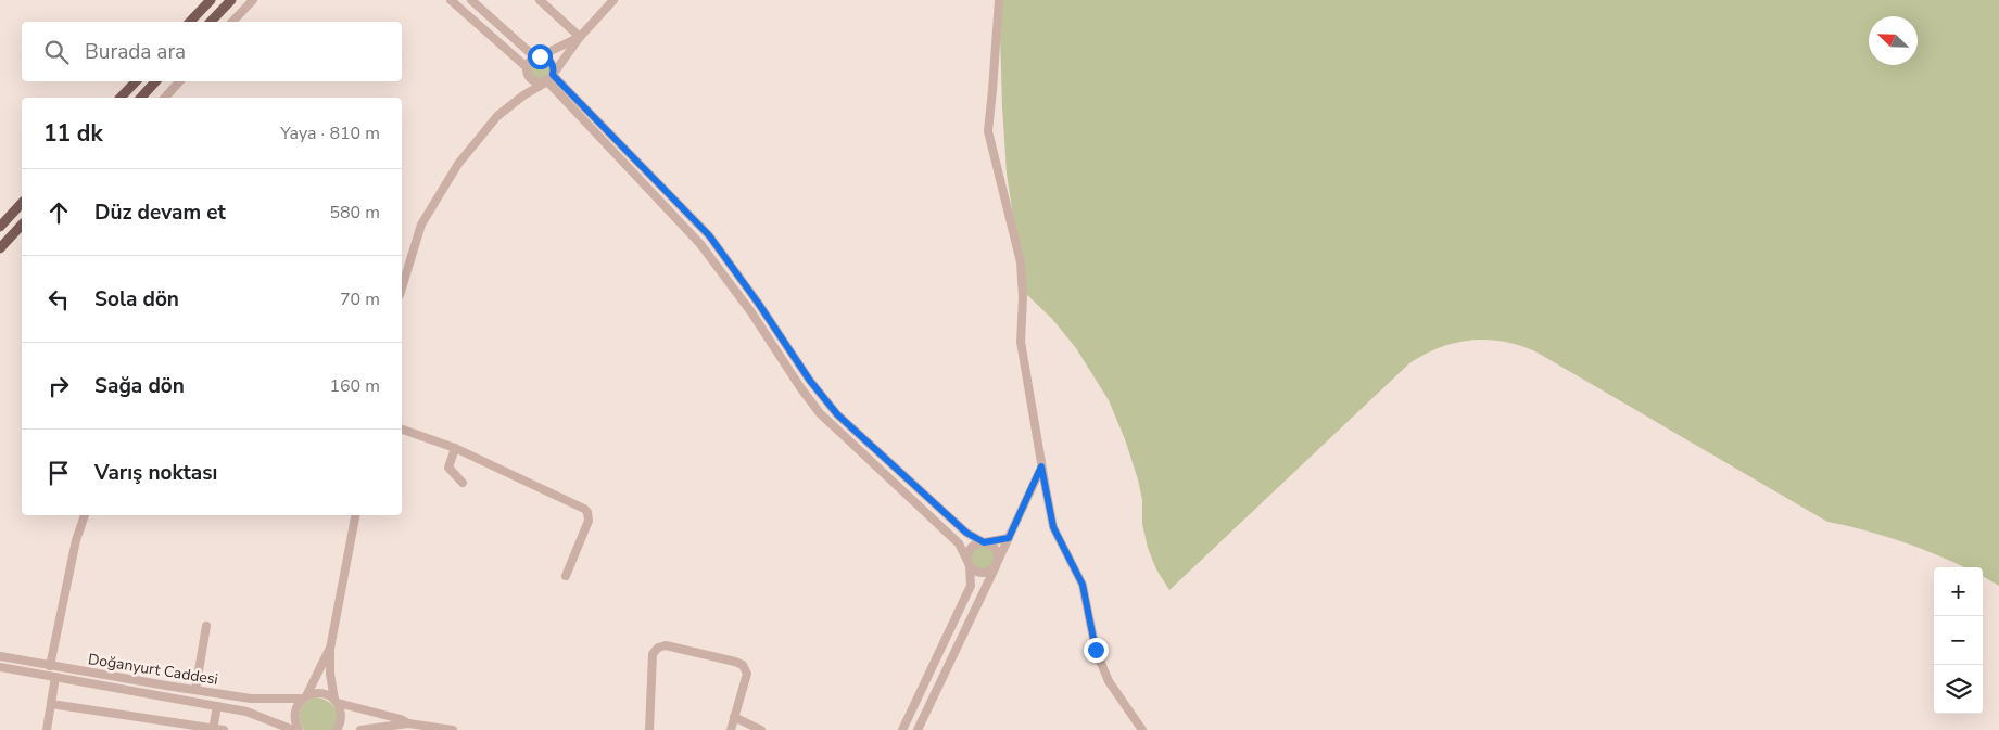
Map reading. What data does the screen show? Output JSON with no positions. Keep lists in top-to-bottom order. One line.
{"streets":{"street":["Doğanyurt Caddesi"]},"north":"top left","page":{"search":"Burada ara","heading":["11 dk","Yaya · 810 m"],"list":[["Düz devam et","580 m"],["Sola dön","70 m"],["Sağa dön","160 m"],"Varış noktası"],"map_buttons":["+","−"]}}
